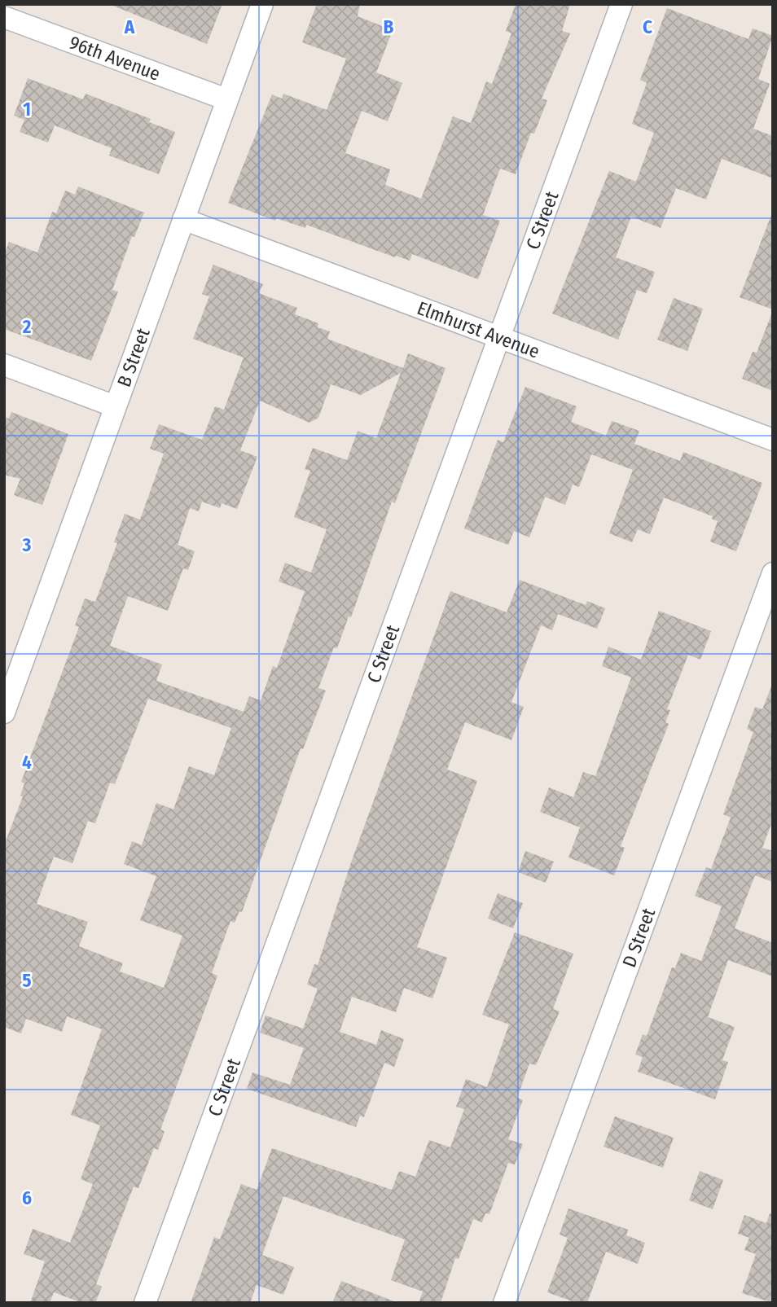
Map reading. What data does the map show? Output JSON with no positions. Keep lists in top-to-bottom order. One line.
{"streets":{"street":["96th Avenue","C Street","Elmhurst Avenue","B Street","D Street"]},"crossings":[["96th Avenue","B Street"],["C Street","Elmhurst Avenue"],["Elmhurst Avenue","B Street"]],"grid":{"columns":["A","B","C"],"rows":["1","2","3","4","5","6"]}}
